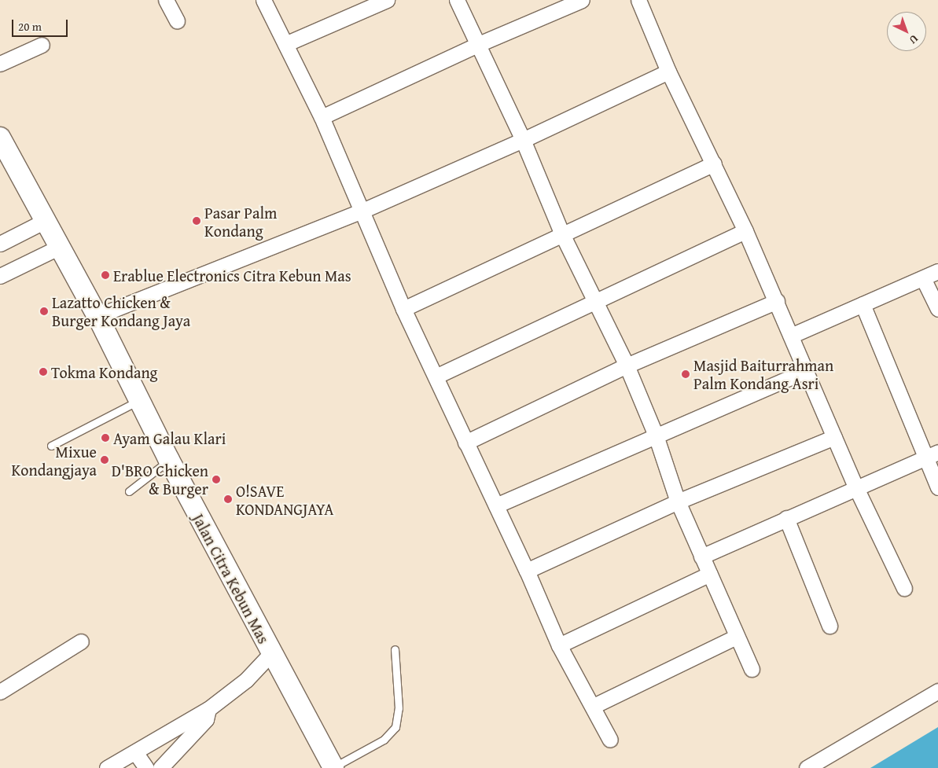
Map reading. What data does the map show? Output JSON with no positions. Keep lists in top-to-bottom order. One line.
{"streets":{"street":["Jalan Citra Kebun Mas"]},"places":["Pasar Palm Kondang","Erablue Electronics Citra Kebun Mas","Lazatto Chicken & Burger Kondang Jaya","Tokma Kondang","Masjid Baiturrahman Palm Kondang Asri","Ayam Galau Klari","Mixue Kondangjaya","D'BRO Chicken & Burger","O!SAVE KONDANGJAYA"],"scale_bar":"20 m","north":"bottom right"}
